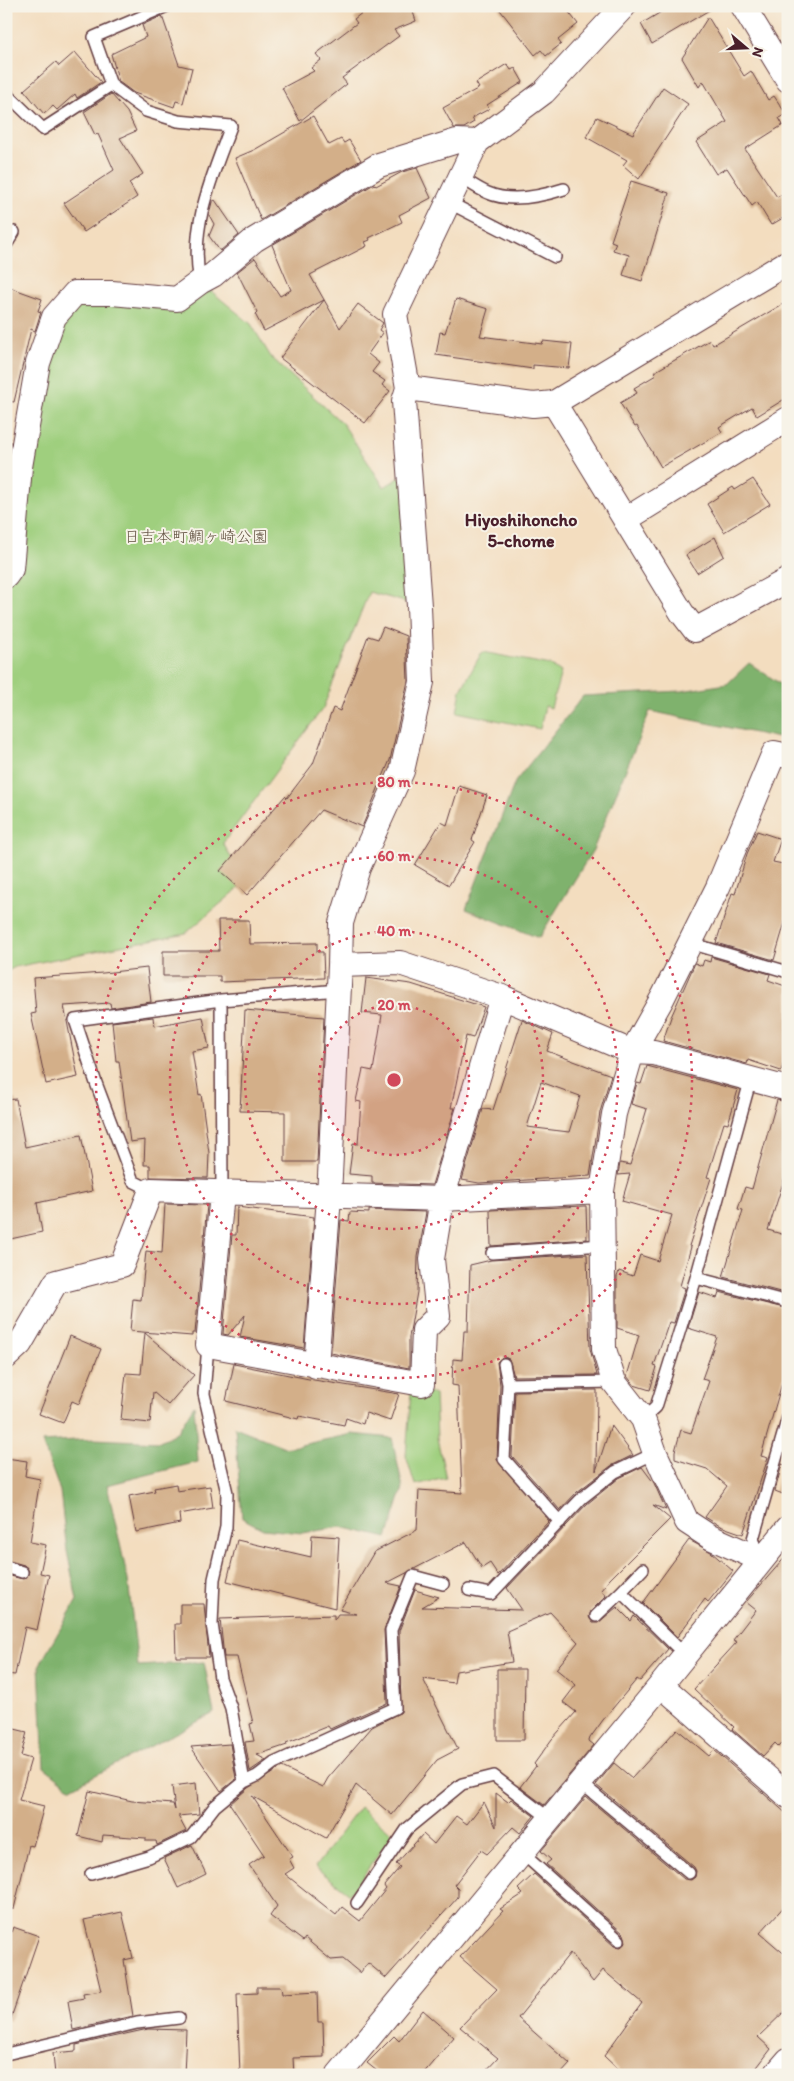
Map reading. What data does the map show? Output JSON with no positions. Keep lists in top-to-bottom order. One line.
{"districts":["Hiyoshihoncho 5-chome"],"parks":["日吉本町鯛ヶ崎公園"],"north":"right","rings":["80 m","60 m","40 m","20 m"]}
